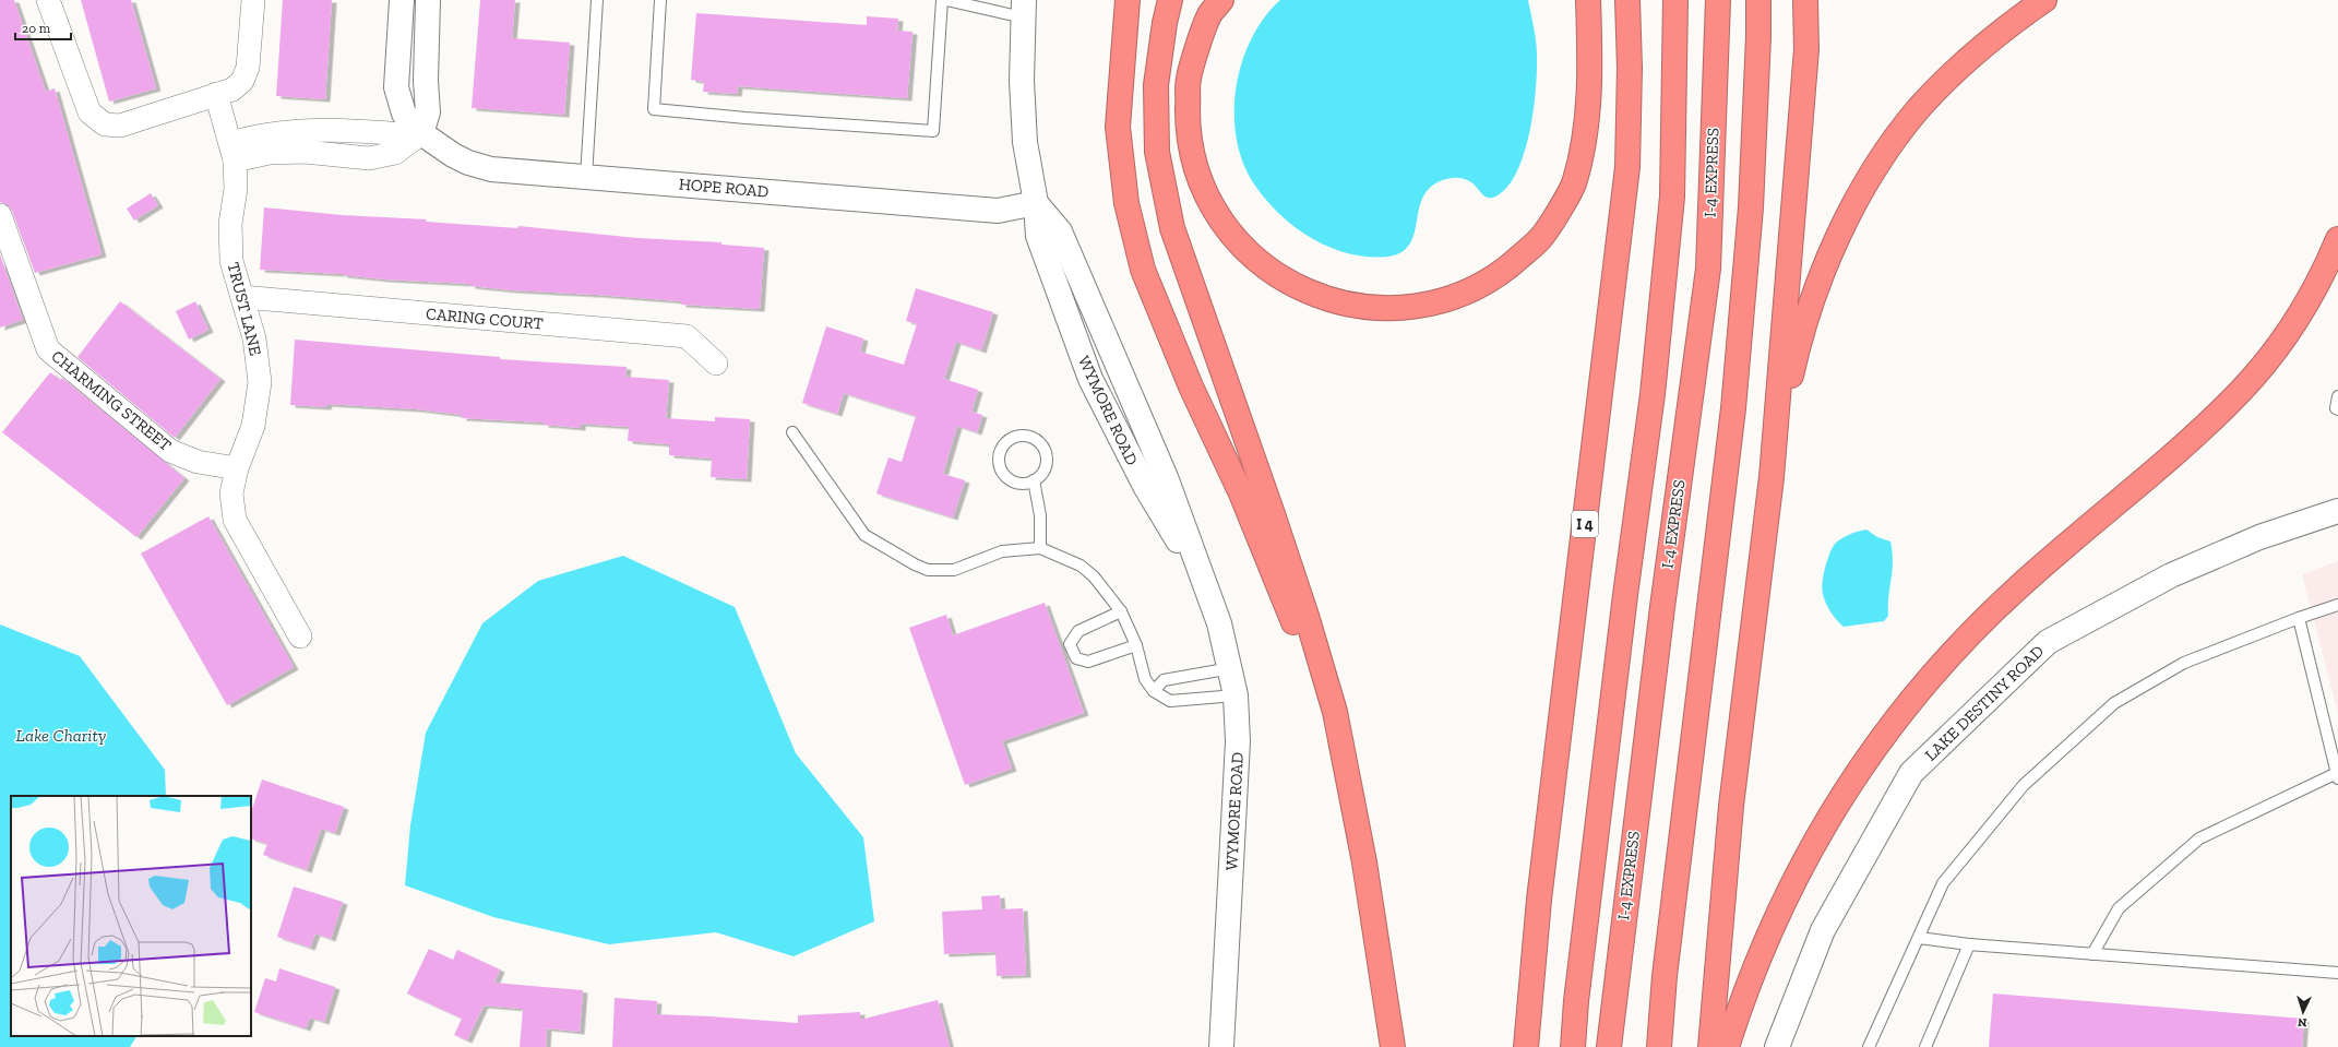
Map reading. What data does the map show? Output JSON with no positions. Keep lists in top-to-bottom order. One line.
{"streets":{"highway":["I-4 EXPRESS","I 4"],"main road":["HOPE ROAD","WYMORE ROAD","LAKE DESTINY ROAD"],"street":["TRUST LANE","CARING COURT","CHARMING STREET"]},"crossings":[["HOPE ROAD","WYMORE ROAD"],["TRUST LANE","CARING COURT"],["TRUST LANE","CHARMING STREET"]],"water":["Lake Charity"],"scale_bar":"20 m","north":"bottom"}
